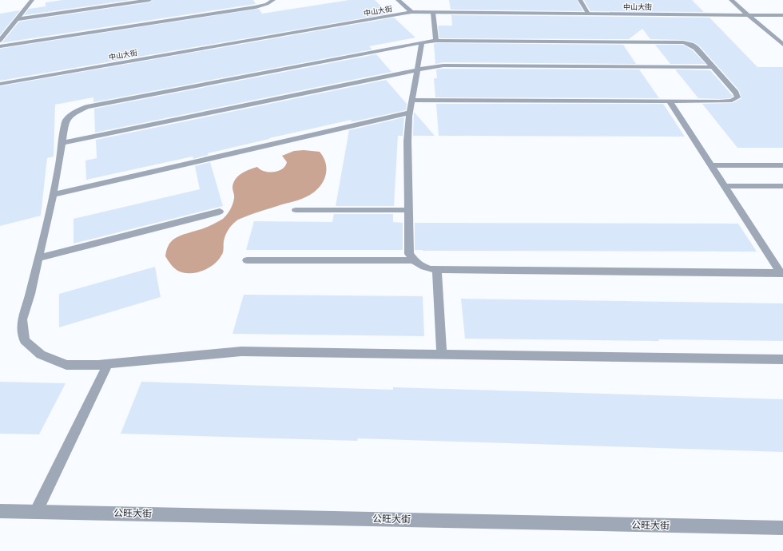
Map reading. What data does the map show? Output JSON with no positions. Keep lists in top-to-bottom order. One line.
{"streets":{"street":["中山大街","公旺大街"]}}
